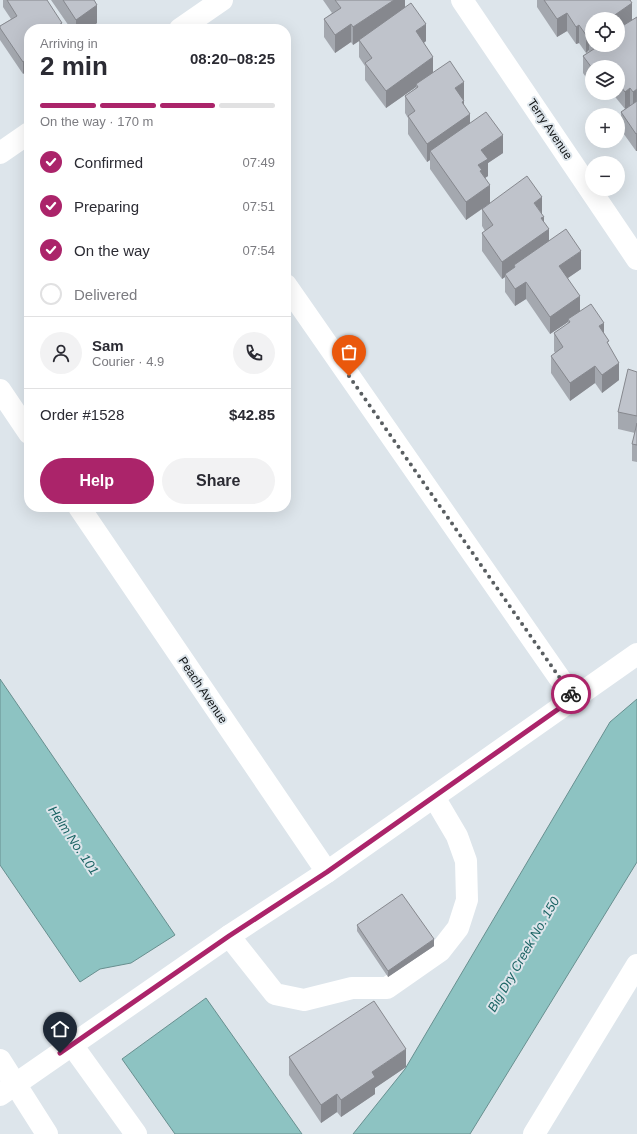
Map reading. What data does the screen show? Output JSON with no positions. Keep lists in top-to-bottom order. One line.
{"streets":{"street":["Terry Avenue","Peach Avenue"]},"water":["Helm No. 101","Big Dry Creek No. 150"],"page":{"map_buttons":["+","−"],"heading":["2 min","Arriving in","08:20–08:25"],"panel":["Sam","Courier · 4.9","Order #1528","$42.85"],"bar":"On the way · 170 m","list":[["Confirmed","07:49"],["Preparing","07:51"],["On the way","07:54"],"Delivered"],"buttons":["Help","Share"]}}
